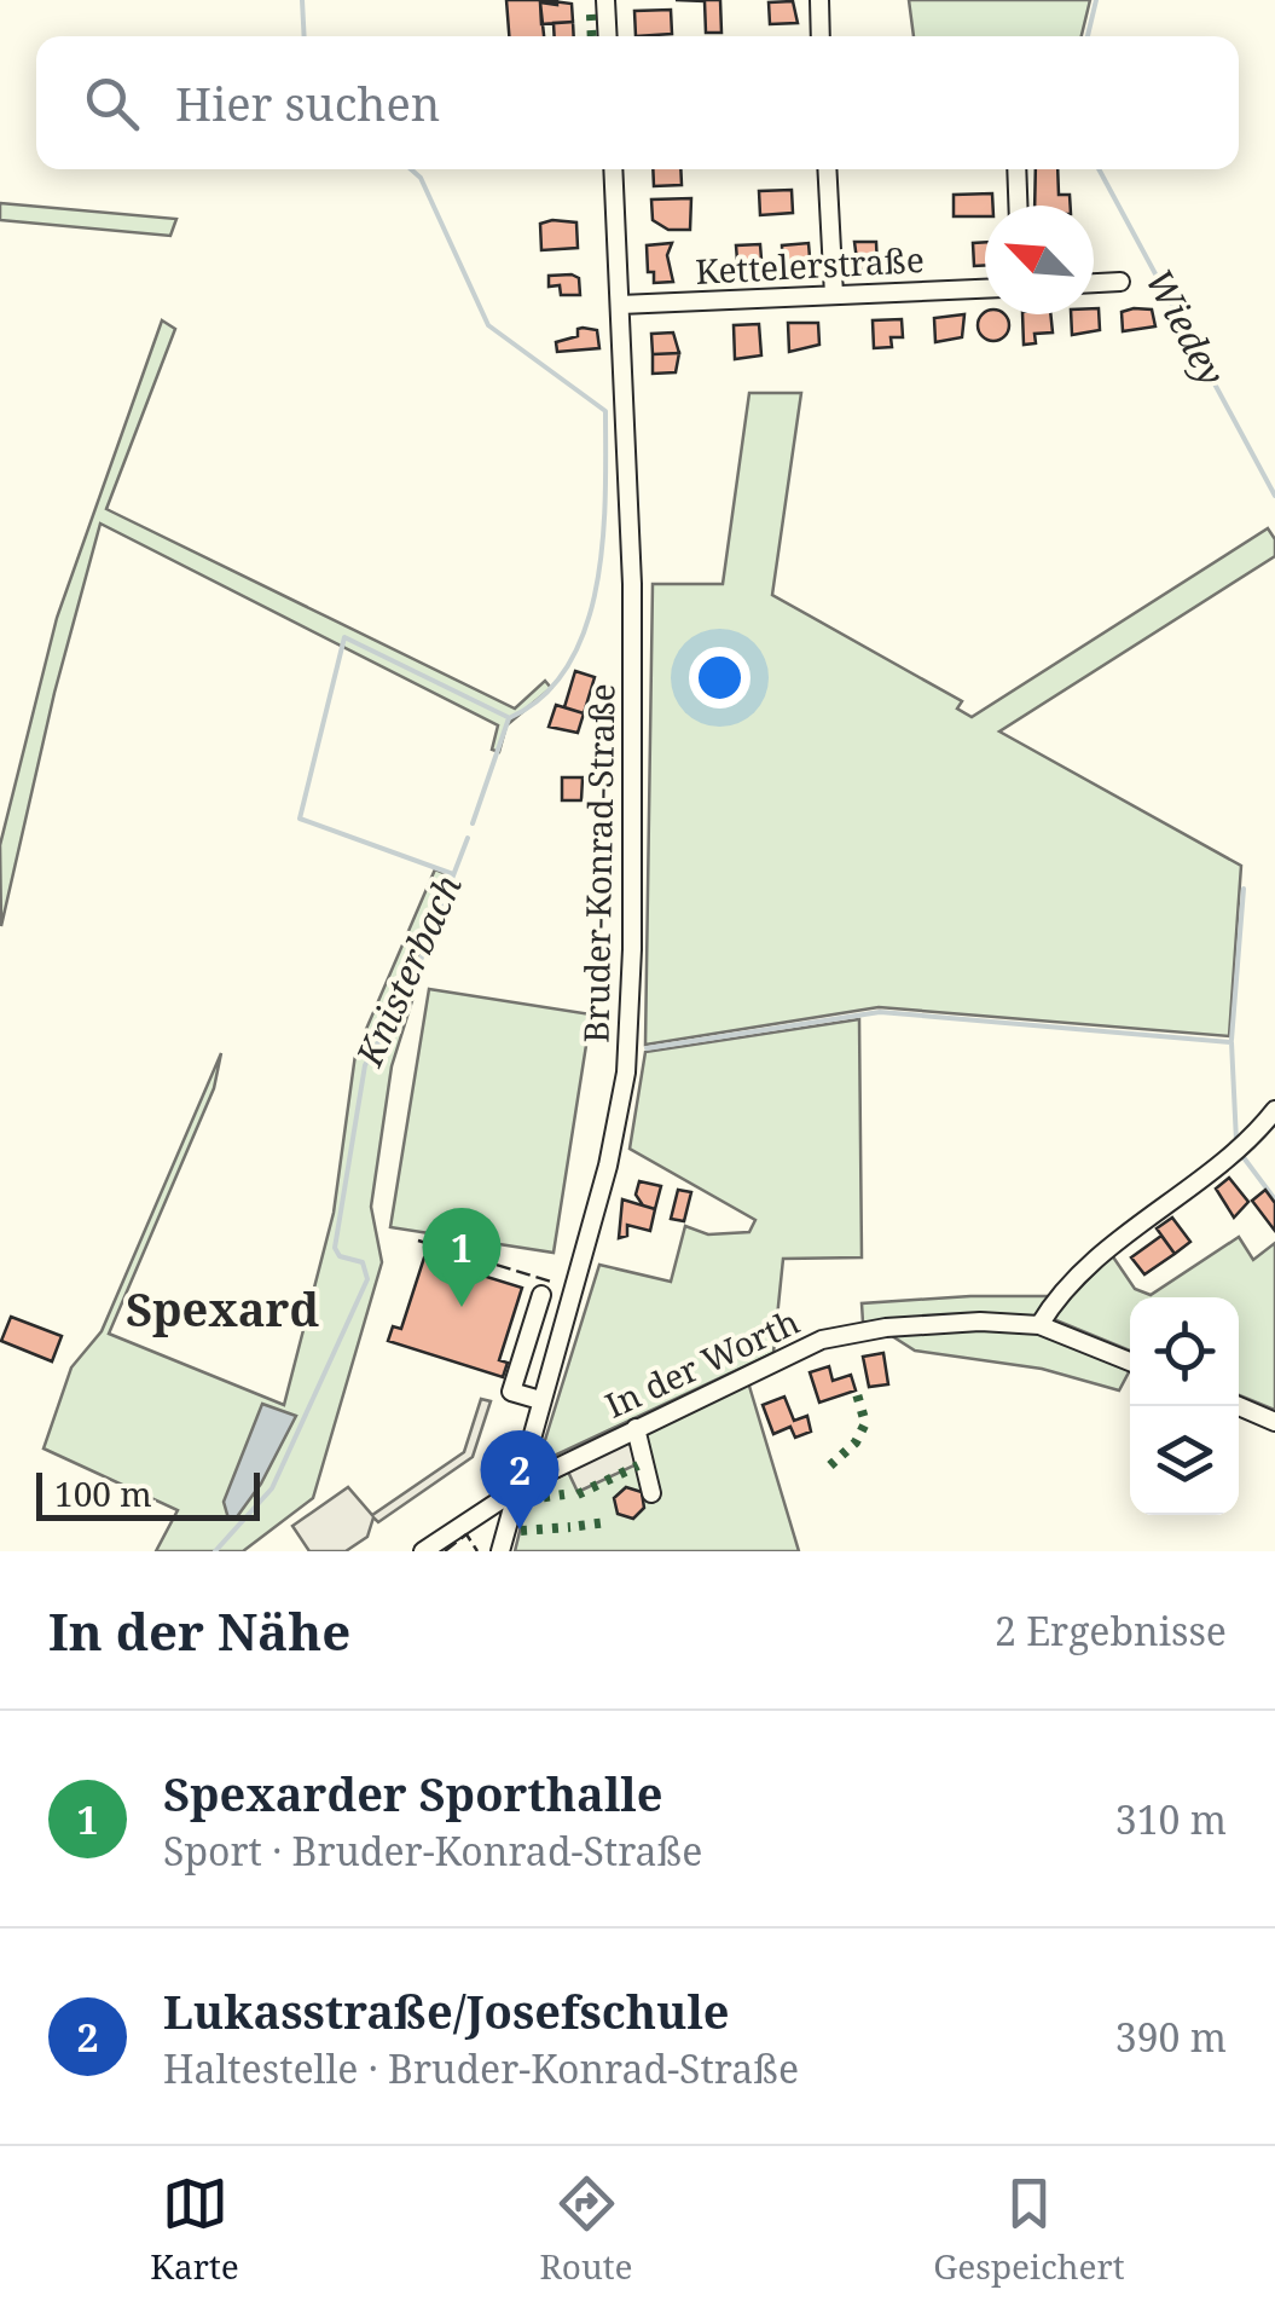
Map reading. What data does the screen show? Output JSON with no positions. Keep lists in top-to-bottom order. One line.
{"streets":{"street":["Kettelerstraße","Bruder-Konrad-Straße","In der Worth"]},"crossings":[["Kettelerstraße","Bruder-Konrad-Straße"],["Bruder-Konrad-Straße","In der Worth"]],"districts":["Spexard"],"water":["Wiedey","Knisterbach"],"scale_bar":"100 m","north":"top left","page":{"search":"Hier suchen","pins":["1","2"],"scale":"100 m","heading":["In der Nähe","2 Ergebnisse"],"list":[{"mark":"1","name":"Spexarder Sporthalle","note":"Sport · Bruder-Konrad-Straße","value":"310 m"},{"mark":"2","name":"Lukasstraße/Josefschule","note":"Haltestelle · Bruder-Konrad-Straße","value":"390 m"}],"nav":["Karte","Route","Gespeichert"]}}
